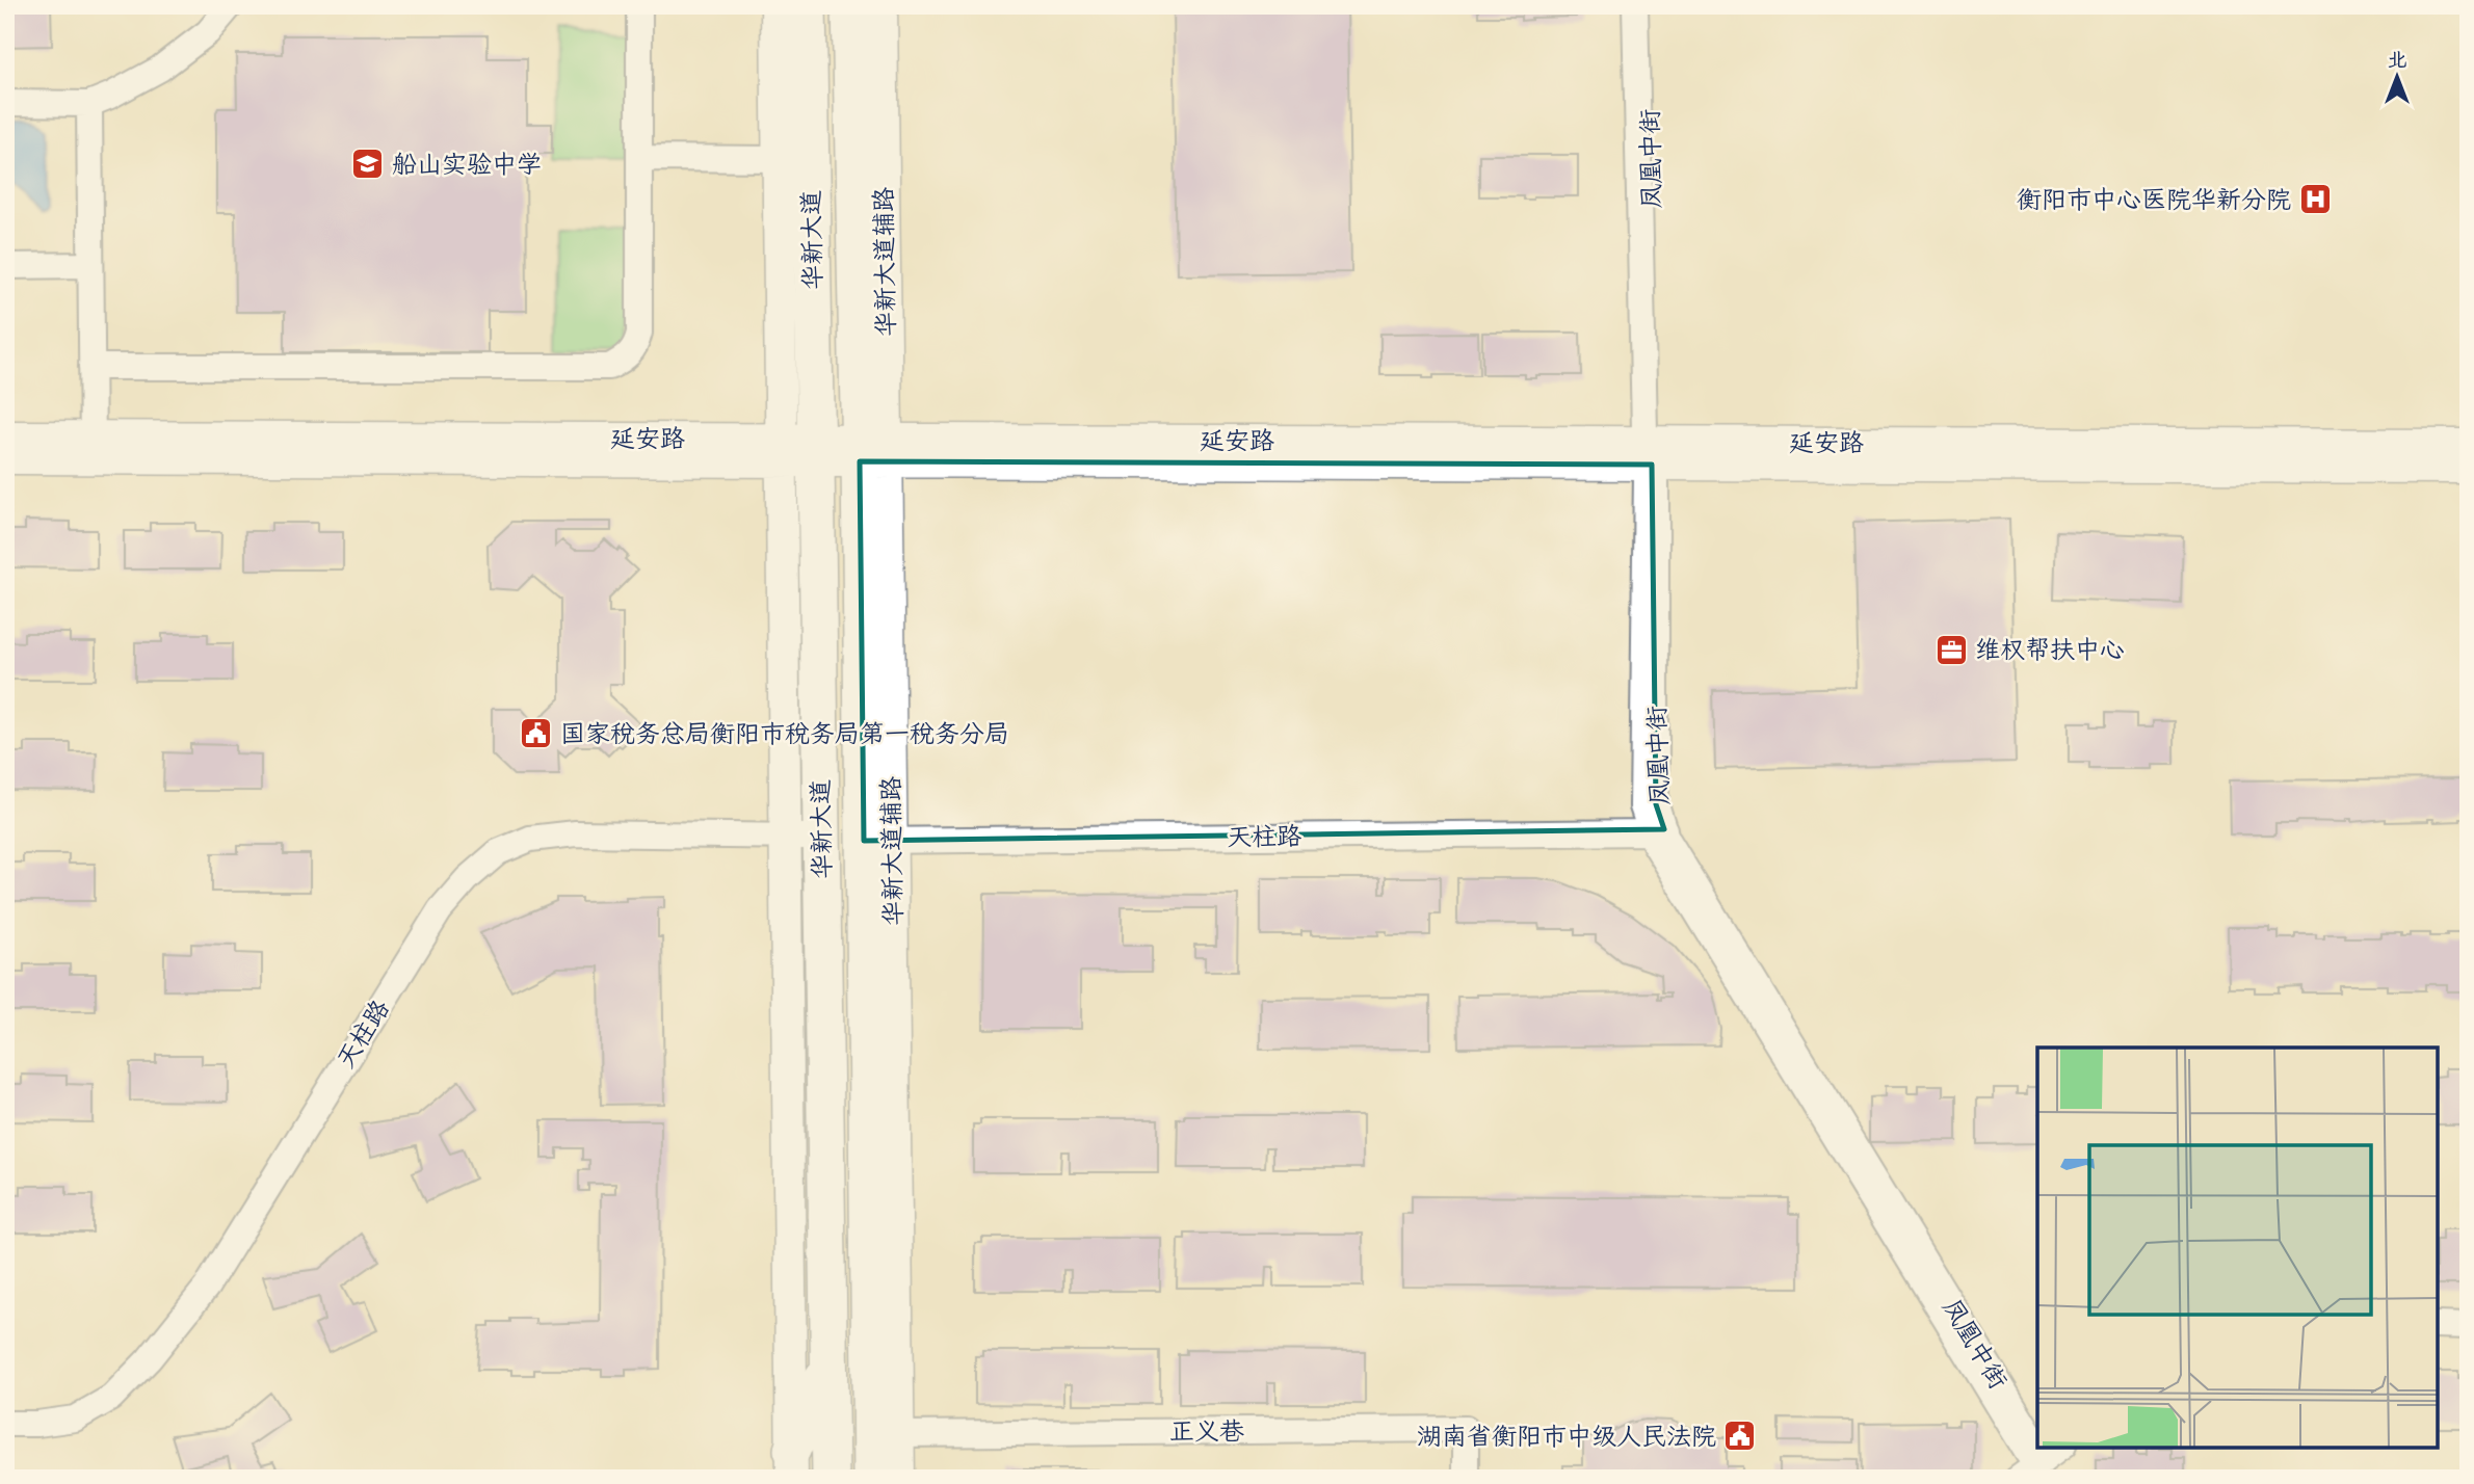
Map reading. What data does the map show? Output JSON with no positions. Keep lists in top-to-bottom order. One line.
{"streets":{"highway":["华新大道"],"main road":["华新大道辅路","延安路"],"street":["凤凰中街","天柱路","正义巷"]},"crossings":[["凤凰中街","延安路"],["凤凰中街","天柱路"],["华新大道","华新大道辅路"],["华新大道","延安路"],["华新大道","天柱路"],["华新大道辅路","延安路"],["华新大道辅路","天柱路"],["华新大道辅路","正义巷"]],"places":{"school or university":["船山实验中学"],"hospital":["衡阳市中心医院华新分院"],"office":["维权帮扶中心"],"public building":["国家税务总局衡阳市税务局第一税务分局","湖南省衡阳市中级人民法院"]},"north":"top"}
